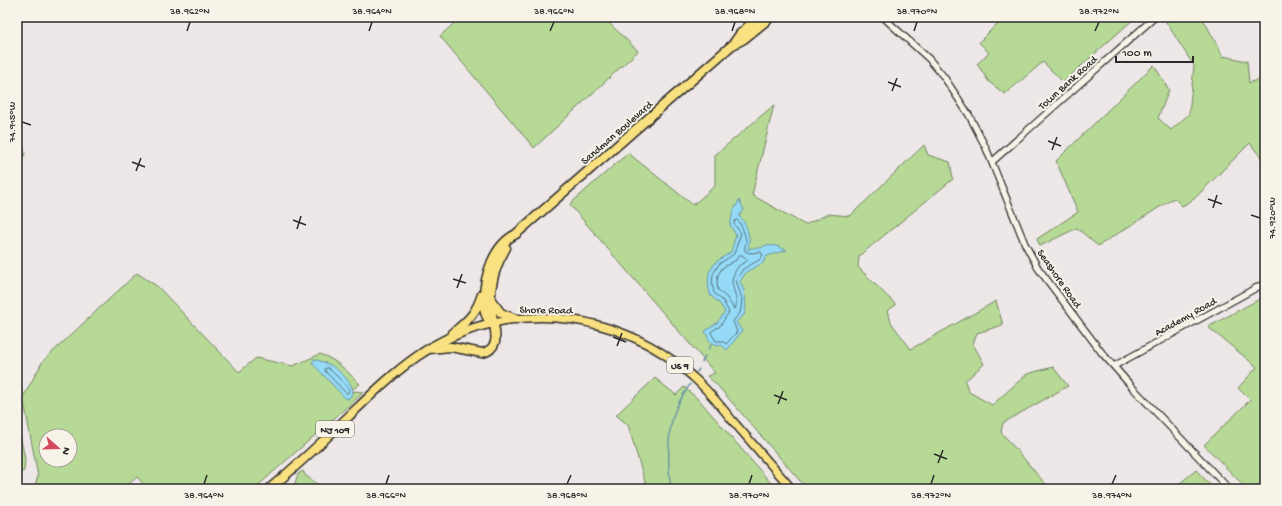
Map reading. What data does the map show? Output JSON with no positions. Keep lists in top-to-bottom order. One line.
{"streets":{"highway":["Sandman Boulevard","Shore Road","US 9","NJ 109"],"street":["Town Bank Road","Seashore Road","Academy Road"]},"crossings":[["Town Bank Road","Seashore Road"],["Sandman Boulevard","Shore Road"],["Sandman Boulevard","US 9"],["Seashore Road","Academy Road"],["Shore Road","US 9"]],"scale_bar":"100 m","north":"right","coordinates":["38.962°N","38.964°N","38.966°N","38.968°N","38.970°N","38.972°N","74.915°W","74.920°W","38.974°N"]}
